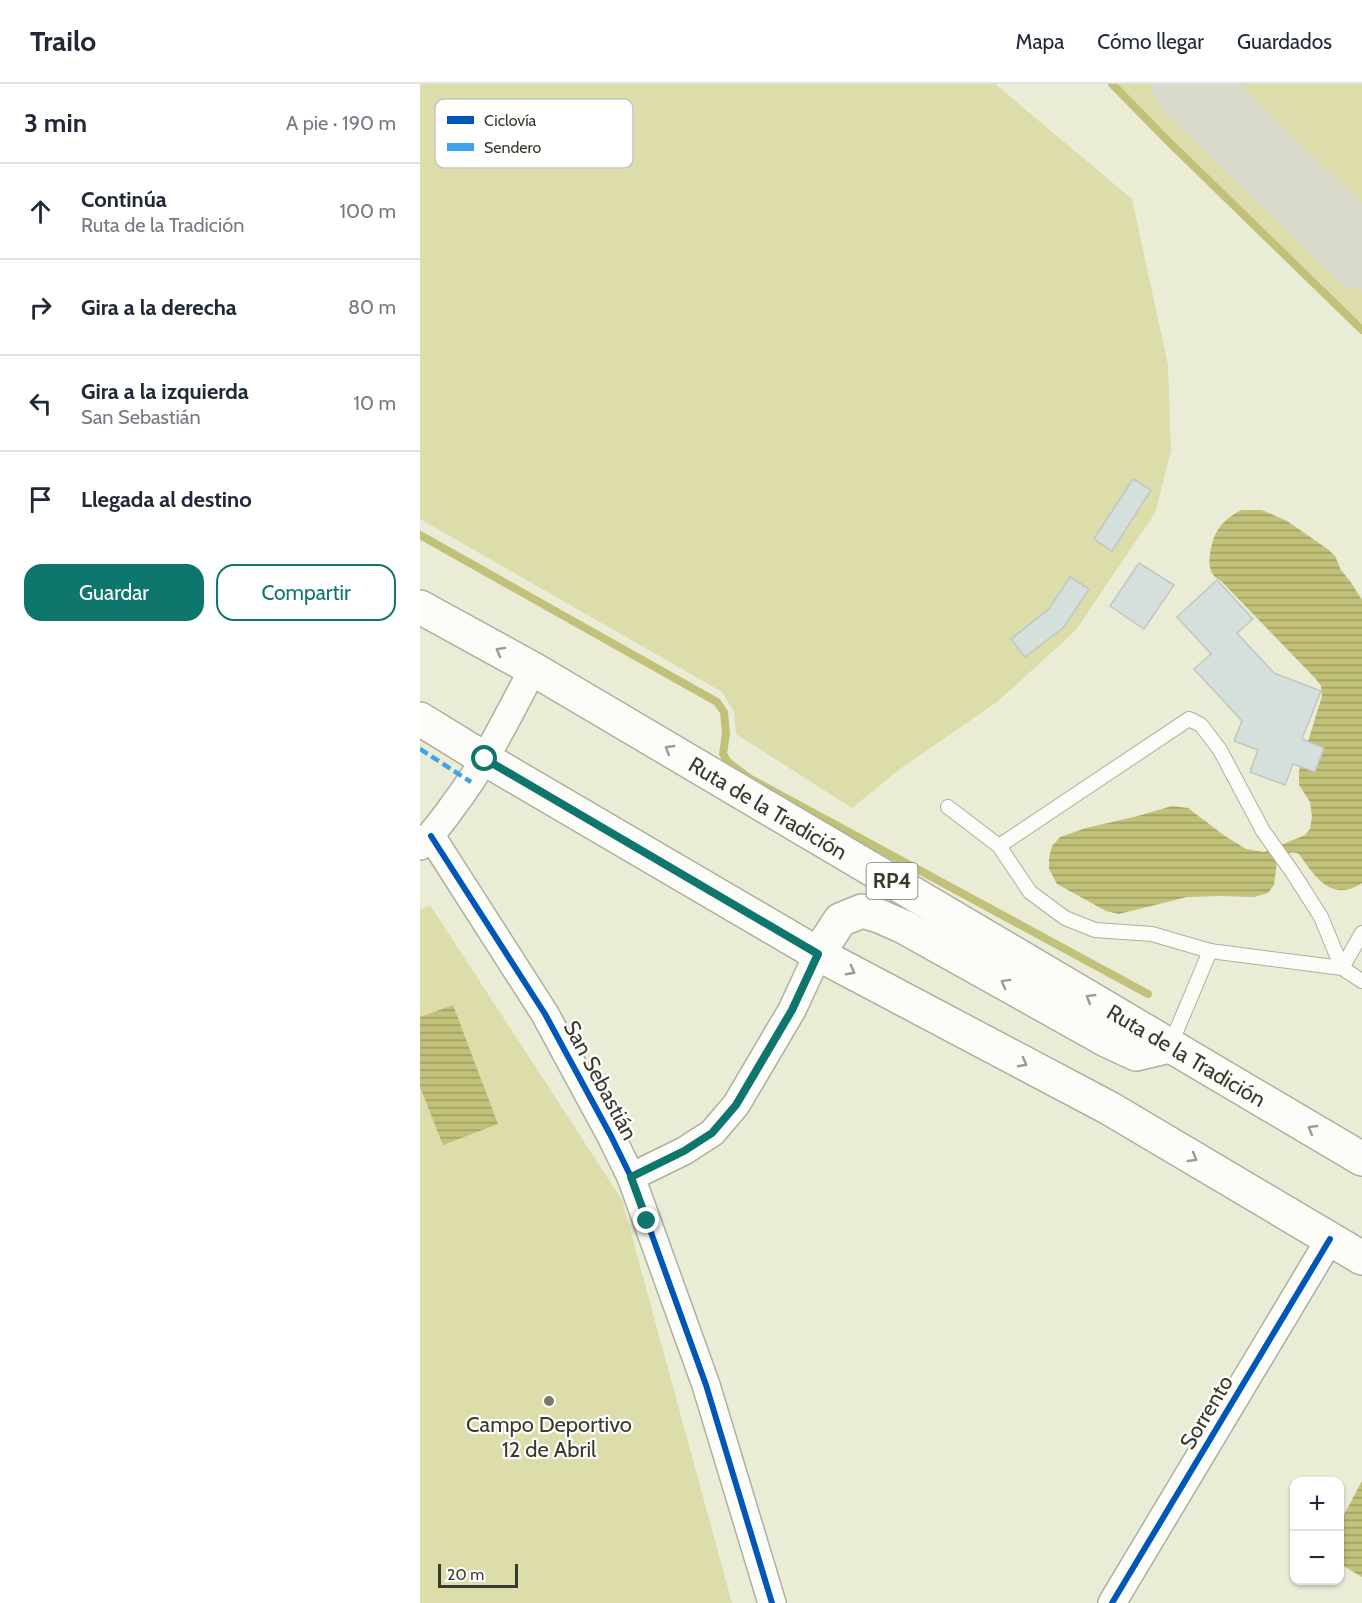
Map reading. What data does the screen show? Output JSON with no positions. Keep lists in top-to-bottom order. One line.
{"streets":{"main road":["Ruta de la Tradición","RP4"],"street":["San Sebastián","Sorrento"]},"places":["Campo Deportivo 12 de Abril"],"legend":["Ciclovía","Sendero"],"scale_bar":"20 m","page":{"header":"Trailo","nav":["Mapa","Cómo llegar","Guardados"],"heading":["3 min","A pie · 190 m"],"list":[["Continúa","Ruta de la Tradición","100 m"],["Gira a la derecha","80 m"],["Gira a la izquierda","San Sebastián","10 m"],"Llegada al destino"],"buttons":["Guardar","Compartir"],"map_buttons":["+","−"],"scale":"20 m"}}
